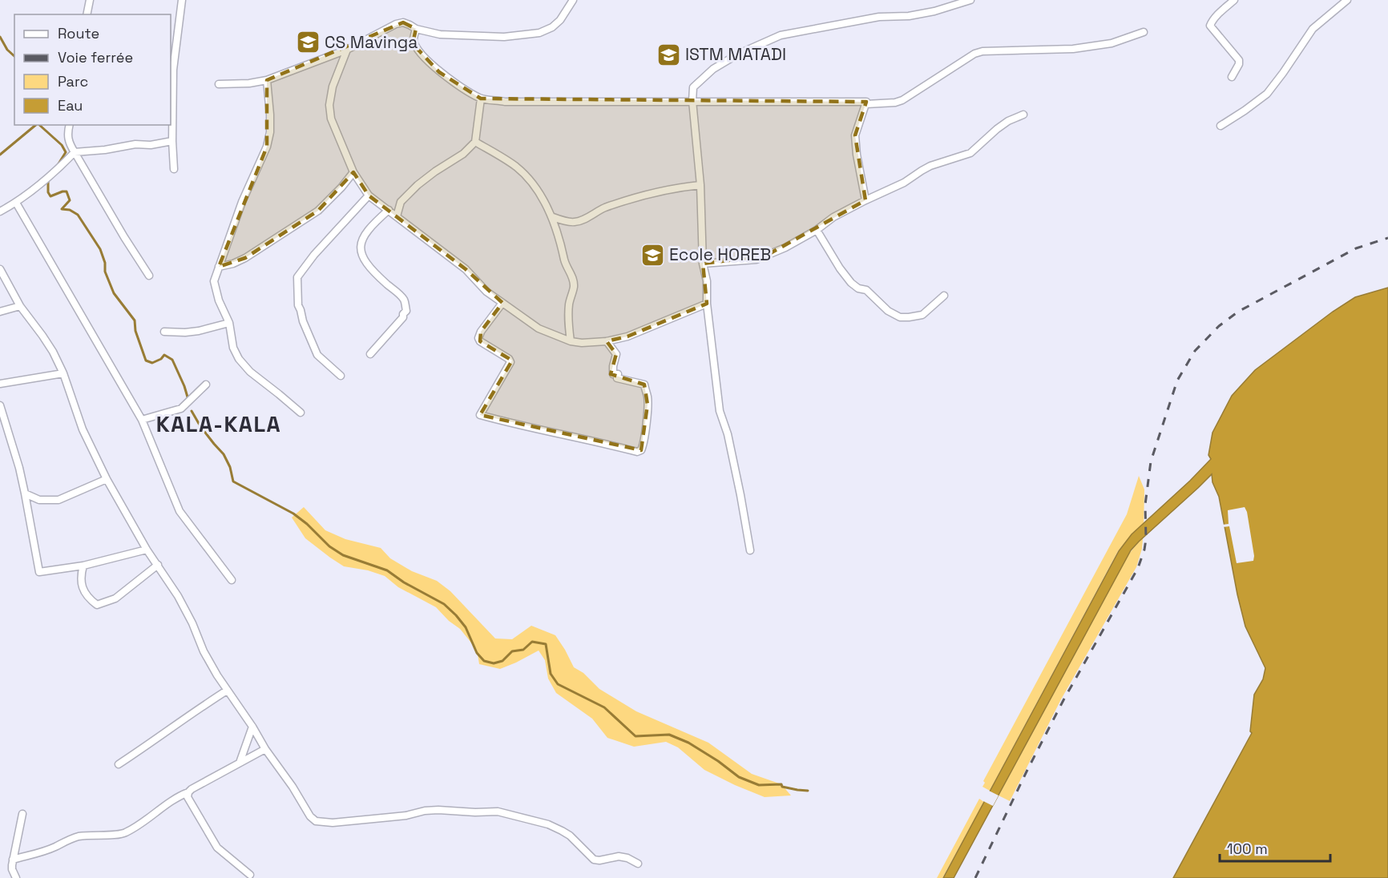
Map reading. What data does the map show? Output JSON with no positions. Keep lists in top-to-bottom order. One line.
{"districts":["KALA-KALA"],"places":{"school or university":["CS Mavinga","ISTM MATADI","Ecole HOREB"]},"legend":["Route","Voie ferrée","Parc","Eau"],"scale_bar":"100 m"}
